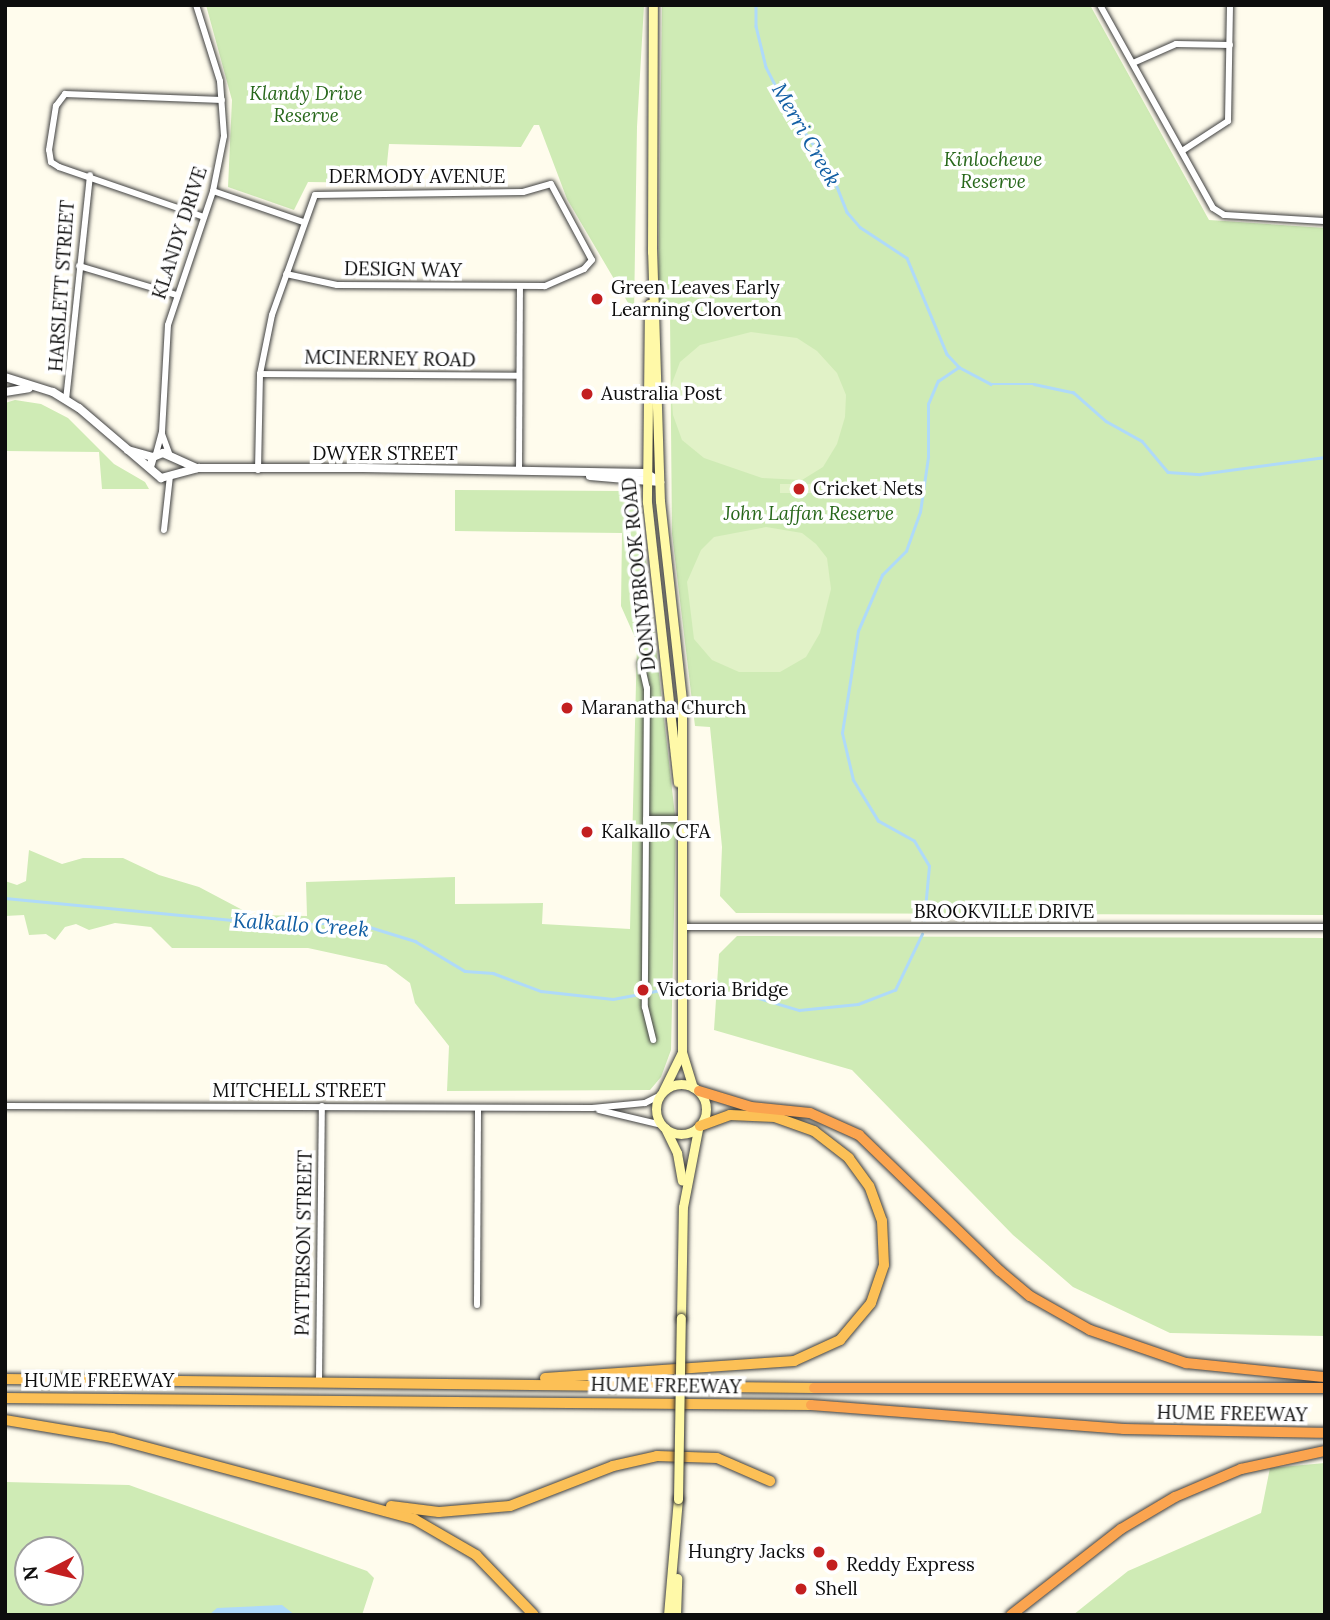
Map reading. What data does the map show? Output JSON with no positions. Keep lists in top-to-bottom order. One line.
{"streets":{"highway":["HUME FREEWAY"],"main road":["DONNYBROOK ROAD"],"street":["DERMODY AVENUE","KLANDY DRIVE","DESIGN WAY","HARSLETT STREET","MCINERNEY ROAD","DWYER STREET","BROOKVILLE DRIVE","MITCHELL STREET","PATTERSON STREET"]},"crossings":[["DERMODY AVENUE","DESIGN WAY"],["DERMODY AVENUE","MCINERNEY ROAD"],["DERMODY AVENUE","DWYER STREET"],["KLANDY DRIVE","DWYER STREET"],["DWYER STREET","DONNYBROOK ROAD"],["DONNYBROOK ROAD","BROOKVILLE DRIVE"],["DONNYBROOK ROAD","MITCHELL STREET"],["MITCHELL STREET","PATTERSON STREET"],["PATTERSON STREET","HUME FREEWAY"]],"water":["Merri Creek","Kalkallo Creek"],"parks":["Klandy Drive Reserve","Kinlochewe Reserve","John Laffan Reserve"],"places":["Green Leaves Early Learning Cloverton","Australia Post","Cricket Nets","Maranatha Church","Kalkallo CFA","Victoria Bridge","Hungry Jacks","Reddy Express","Shell"],"north":"left"}
